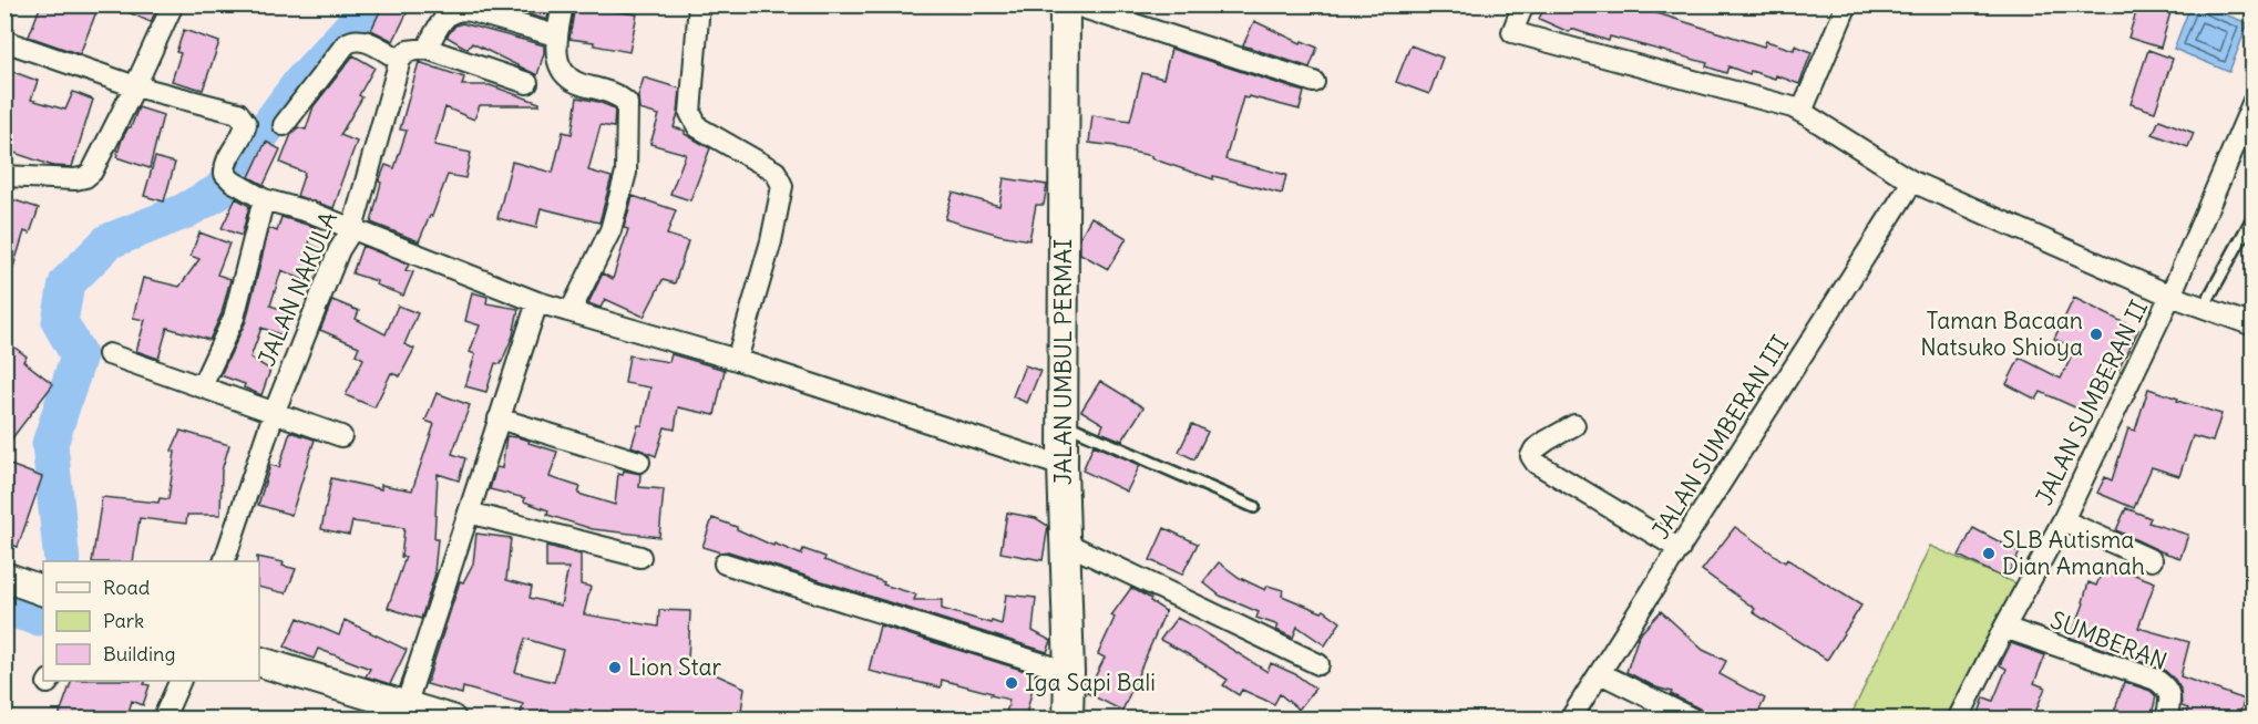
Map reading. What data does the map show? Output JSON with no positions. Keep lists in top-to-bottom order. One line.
{"streets":{"main road":["JALAN UMBUL PERMAI"],"street":["JALAN NAKULA","JALAN SUMBERAN II","JALAN SUMBERAN III","SUMBERAN"]},"crossings":[["JALAN SUMBERAN II","SUMBERAN"]],"places":["Taman Bacaan Natsuko Shioya","SLB Autisma Dian Amanah","Lion Star","Iga Sapi Bali"],"legend":["Road","Park","Building"]}
